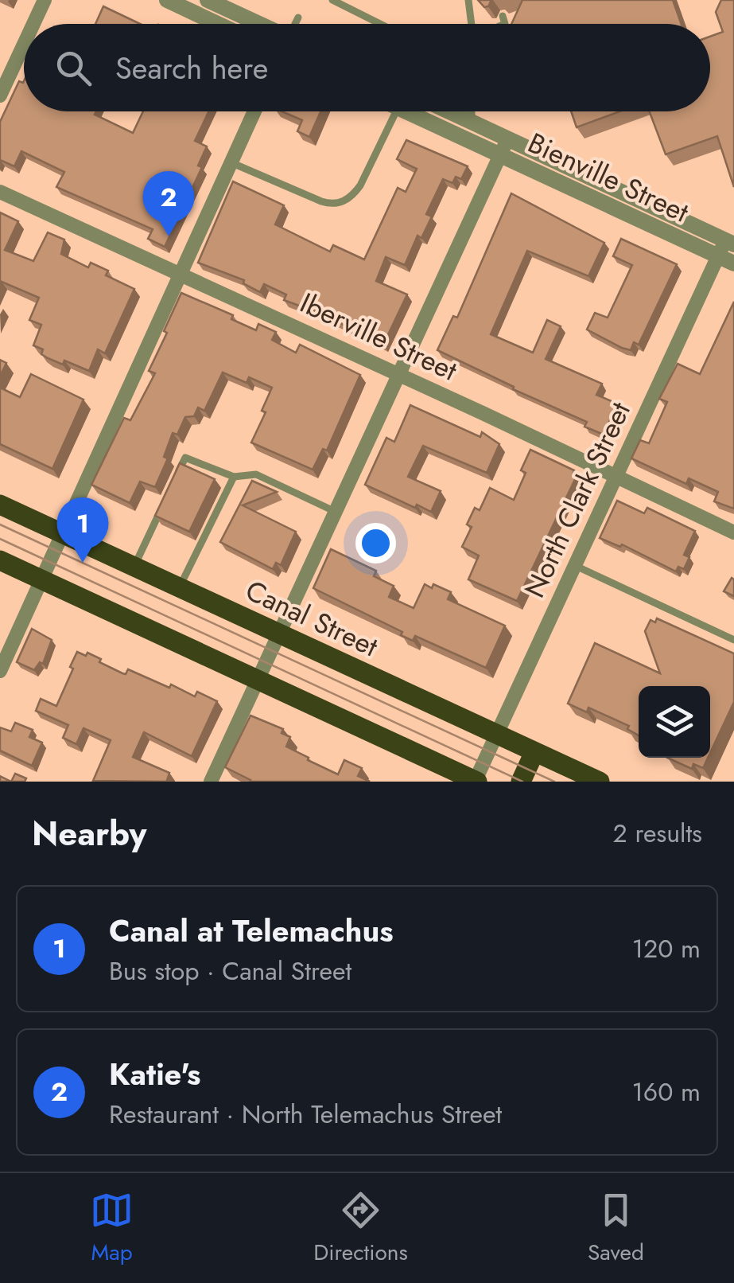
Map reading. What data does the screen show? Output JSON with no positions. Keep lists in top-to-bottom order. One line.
{"streets":{"main road":["Canal Street"],"street":["Bienville Street","Iberville Street","North Clark Street"]},"crossings":[["Bienville Street","North Clark Street"],["Iberville Street","North Clark Street"],["North Clark Street","Canal Street"]],"page":{"search":"Search here","pins":["2","1"],"heading":["Nearby","2 results"],"list":[{"mark":"1","name":"Canal at Telemachus","note":"Bus stop · Canal Street","value":"120 m"},{"mark":"2","name":"Katie's","note":"Restaurant · North Telemachus Street","value":"160 m"}],"nav":["Map","Directions","Saved"]}}
